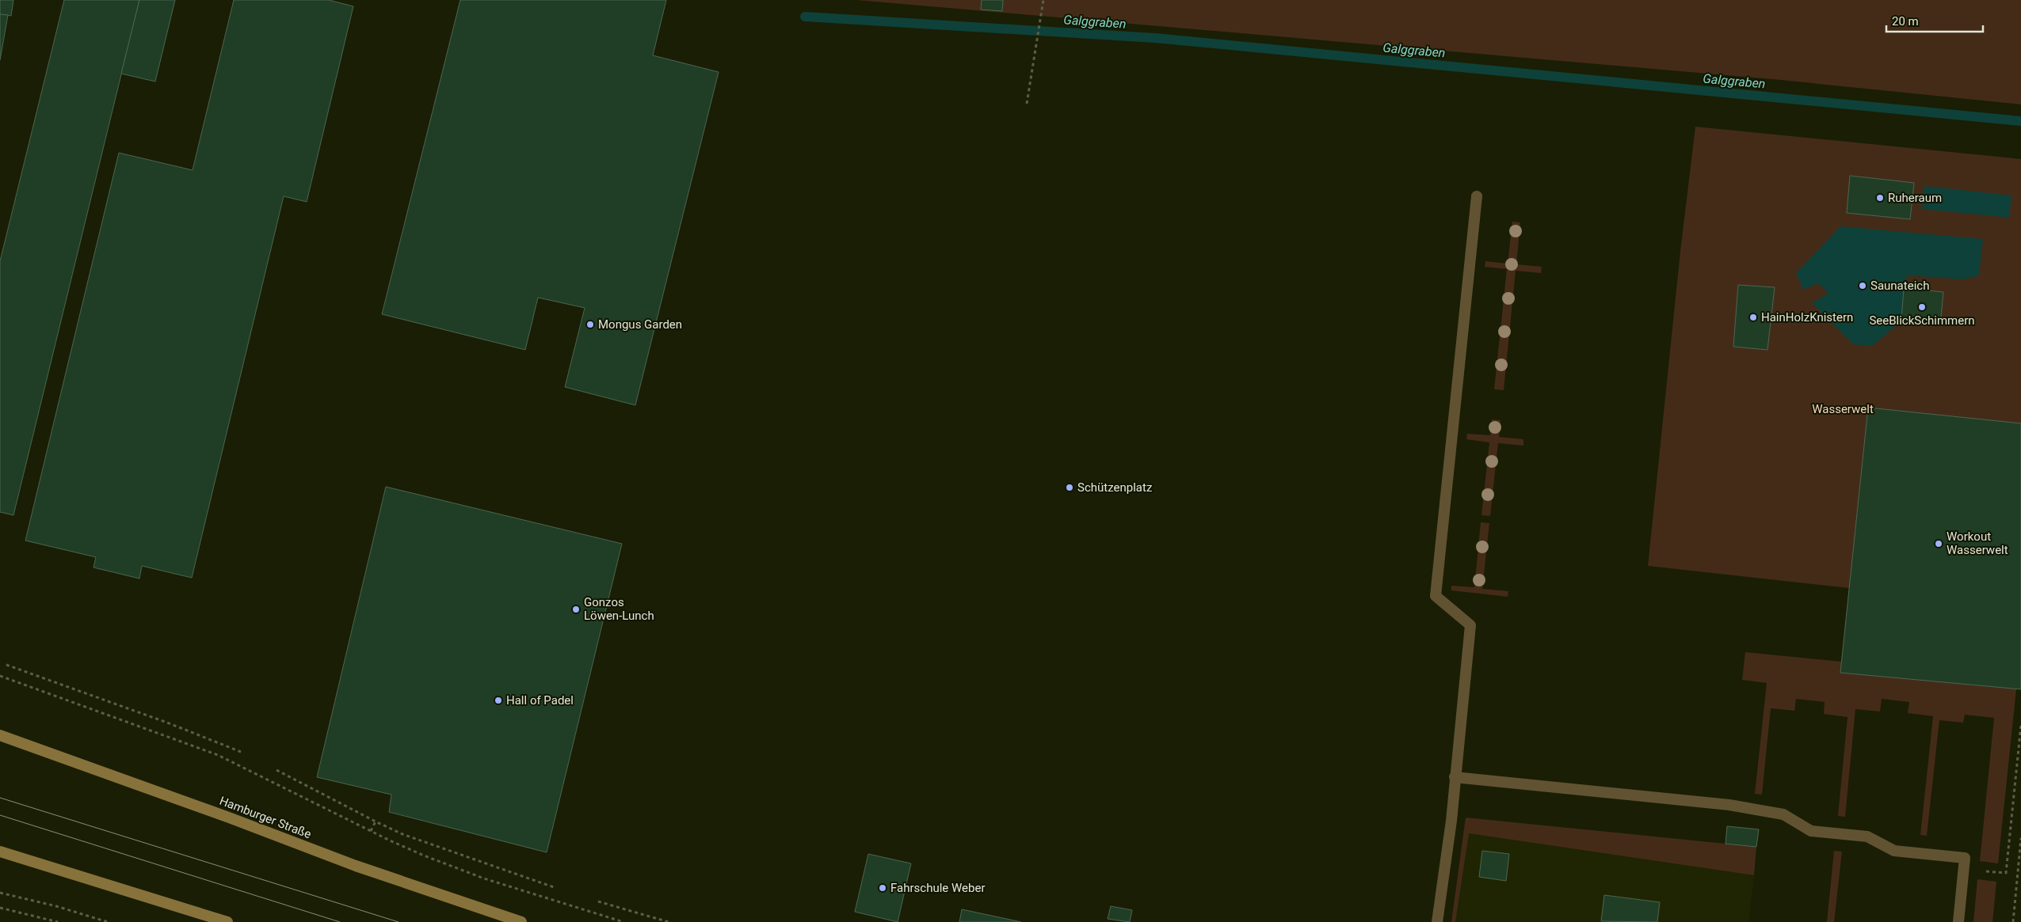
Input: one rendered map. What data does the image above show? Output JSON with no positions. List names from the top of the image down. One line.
{"streets":{"main road":["Hamburger Straße"]},"water":["Galggraben"],"parks":["Wasserwelt"],"places":["Ruheraum","Saunateich","SeeBlickSchimmern","HainHolzKnistern","Mongus Garden","Schützenplatz","Workout Wasserwelt","Gonzos Löwen-Lunch","Hall of Padel","Fahrschule Weber"],"scale_bar":"20 m"}
